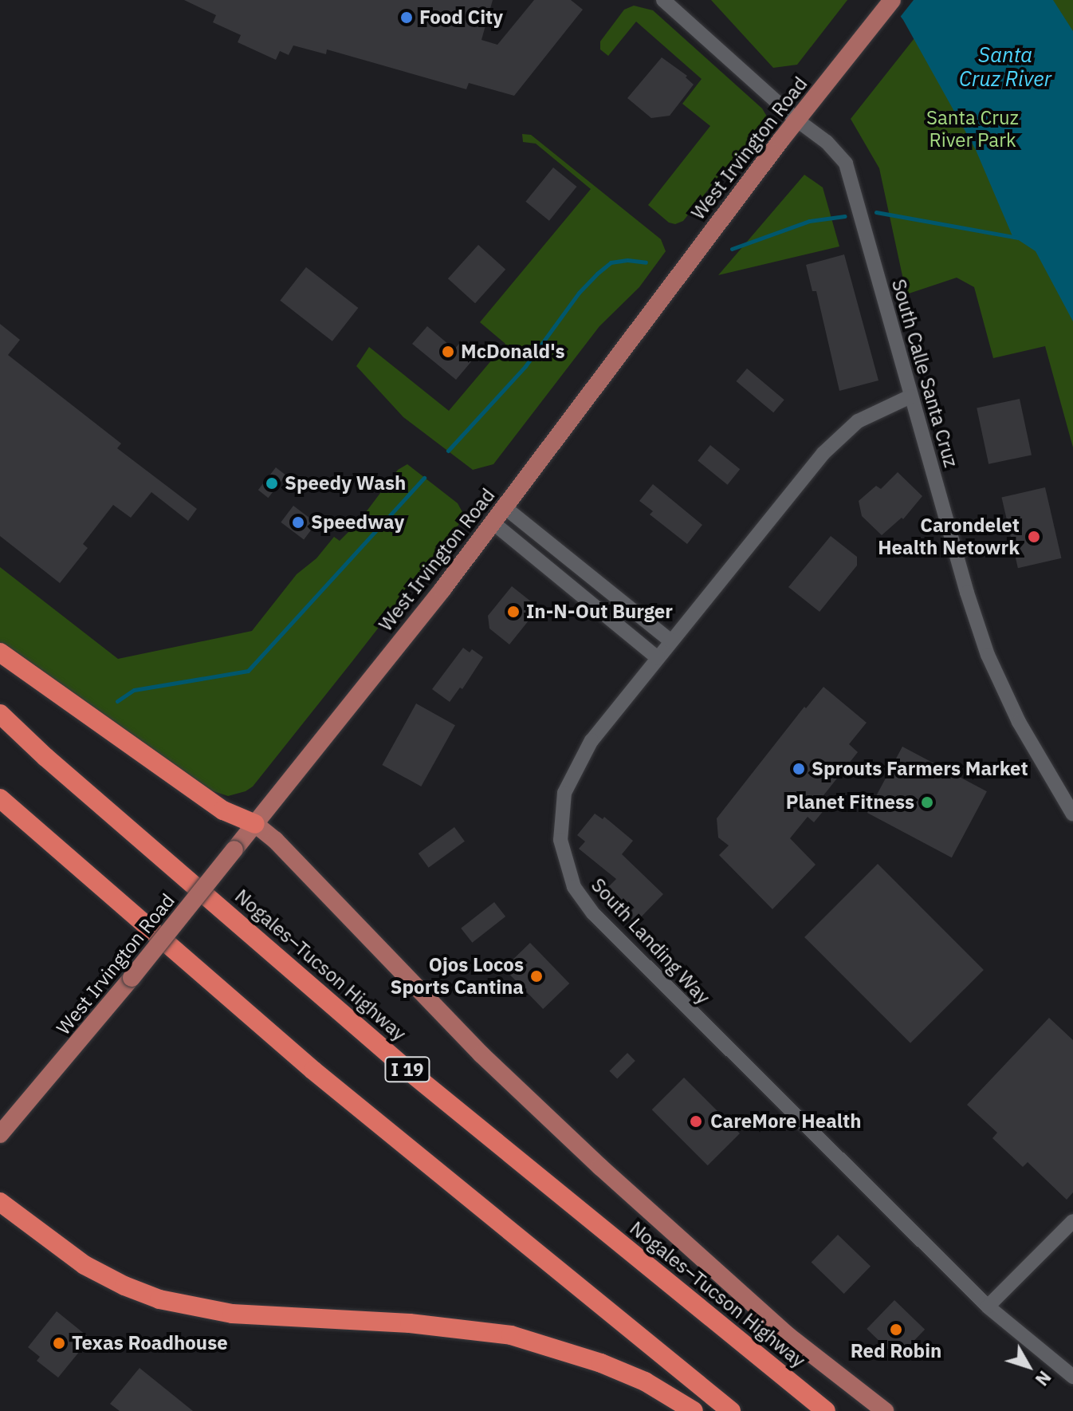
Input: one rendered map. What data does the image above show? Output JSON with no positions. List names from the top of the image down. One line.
{"streets":{"highway":["Nogales–Tucson Highway","I 19"],"main road":["West Irvington Road"],"street":["South Calle Santa Cruz","South Landing Way"]},"crossings":[["West Irvington Road","South Calle Santa Cruz"],["South Calle Santa Cruz","South Landing Way"]],"water":["Santa Cruz River"],"parks":["Santa Cruz River Park"],"places":["Food City","McDonald's","Speedy Wash","Speedway","Carondelet Health Netowrk","In-N-Out Burger","Sprouts Farmers Market","Planet Fitness","Ojos Locos Sports Cantina","CareMore Health","Red Robin","Texas Roadhouse"],"north":"bottom right"}
